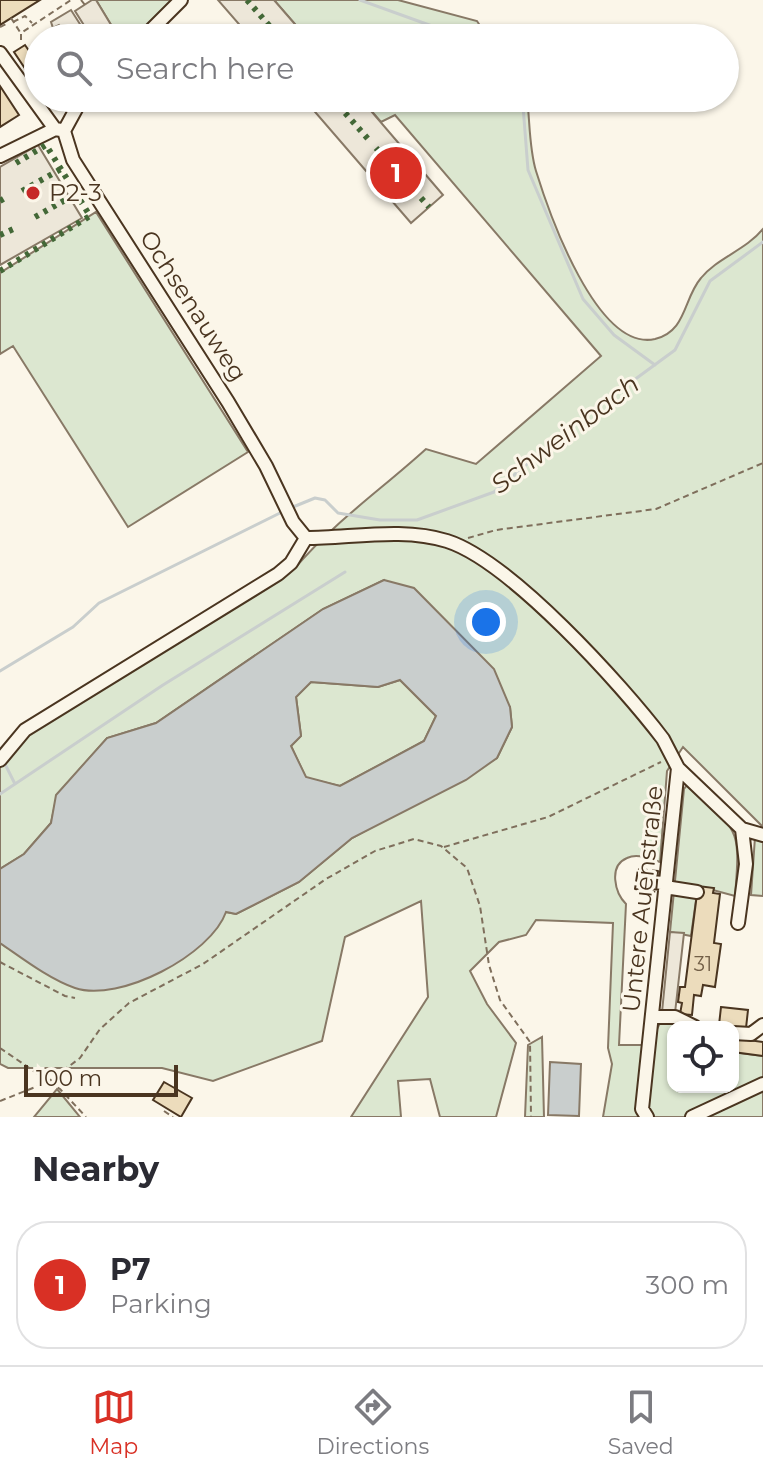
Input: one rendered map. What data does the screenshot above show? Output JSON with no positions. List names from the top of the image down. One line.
{"streets":{"street":["Ochsenauweg","Untere Auenstraße"]},"crossings":[["Ochsenauweg","Untere Auenstraße"]],"water":["Schweinbach"],"places":["P2-3"],"house_numbers":["31"],"scale_bar":"100 m","page":{"search":"Search here","pins":"1","scale":"100 m","heading":"Nearby","list":[{"mark":"1","name":"P7","note":"Parking","value":"300 m"}],"nav":["Map","Directions","Saved"]}}
